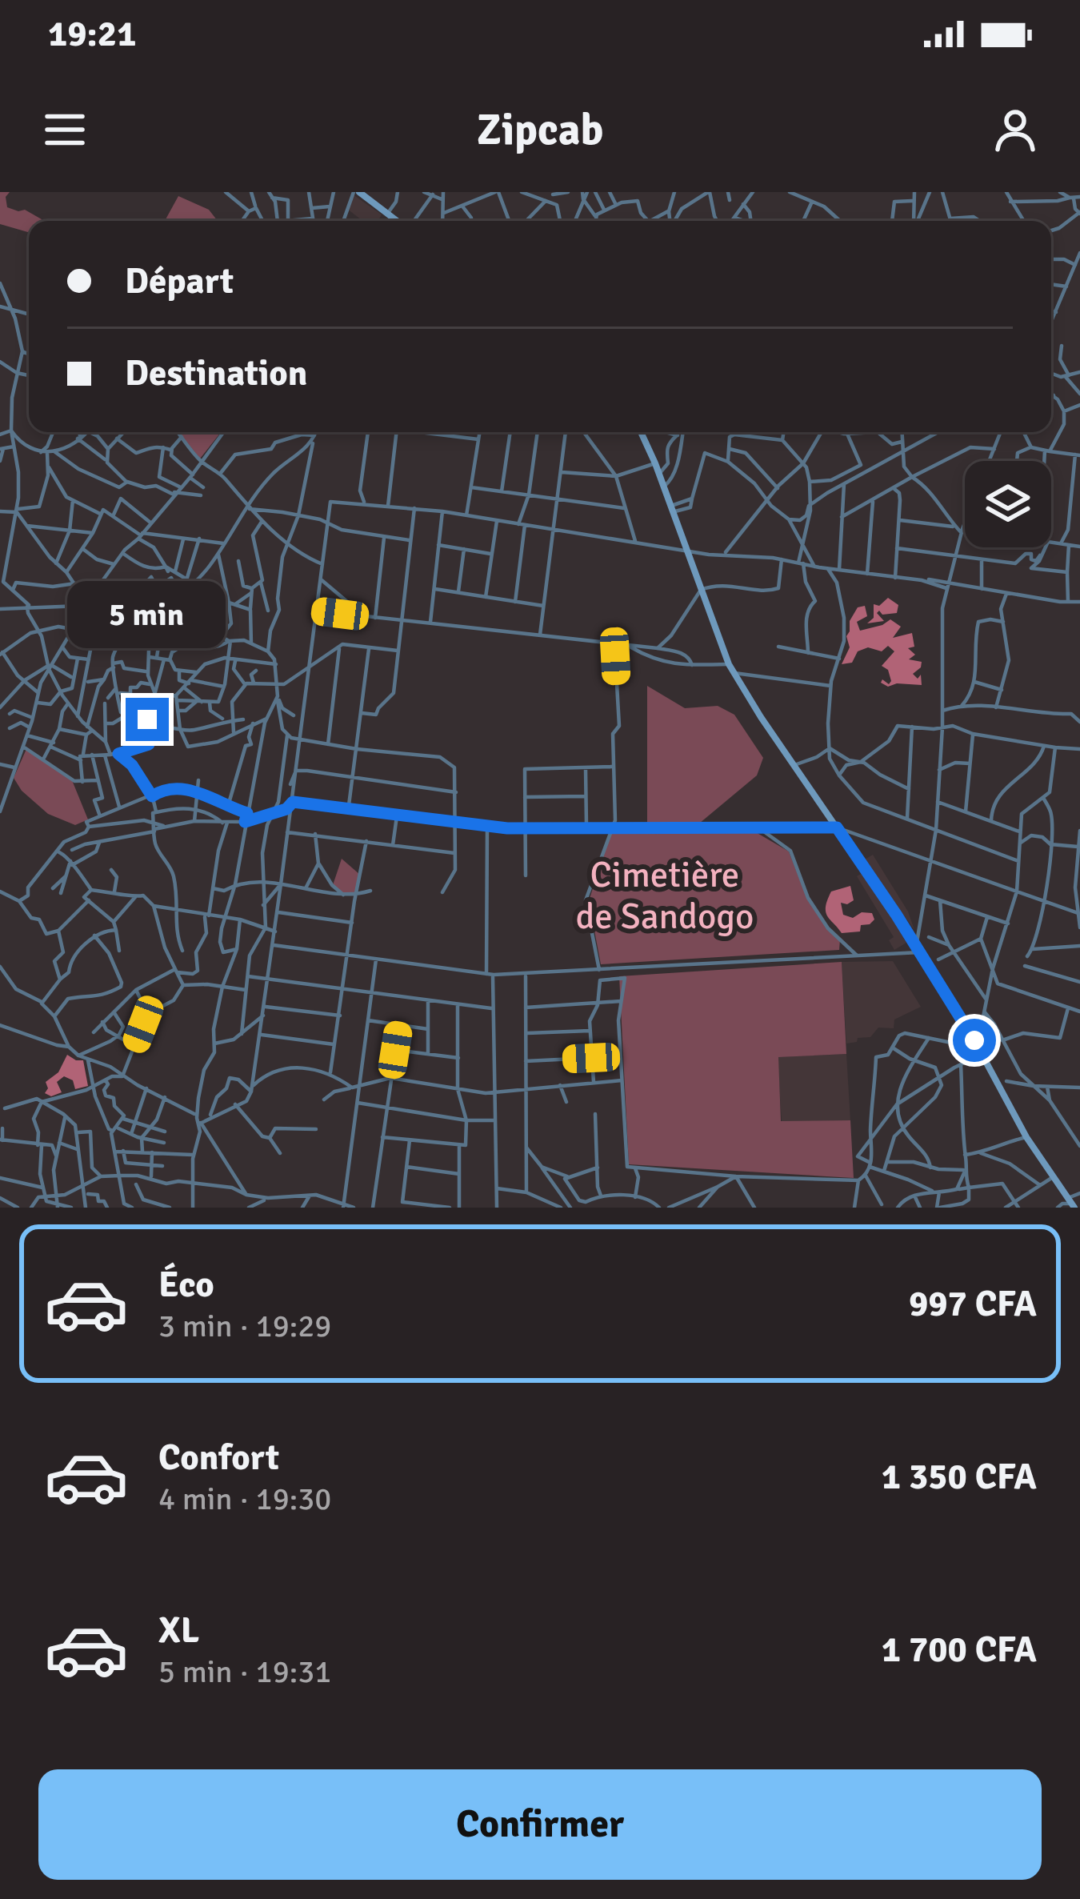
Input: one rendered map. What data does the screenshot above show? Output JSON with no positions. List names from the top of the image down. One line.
{"parks":["Cimetière de Sandogo"],"page":{"status":"19:21","header":"Zipcab","banner":["Départ","Destination"],"bubble":"5 min","list":[{"name":"Éco","note":"3 min · 19:29","value":"997 CFA"},{"name":"Confort","note":"4 min · 19:30","value":"1 350 CFA"},{"name":"XL","note":"5 min · 19:31","value":"1 700 CFA"}],"buttons":"Confirmer"}}
